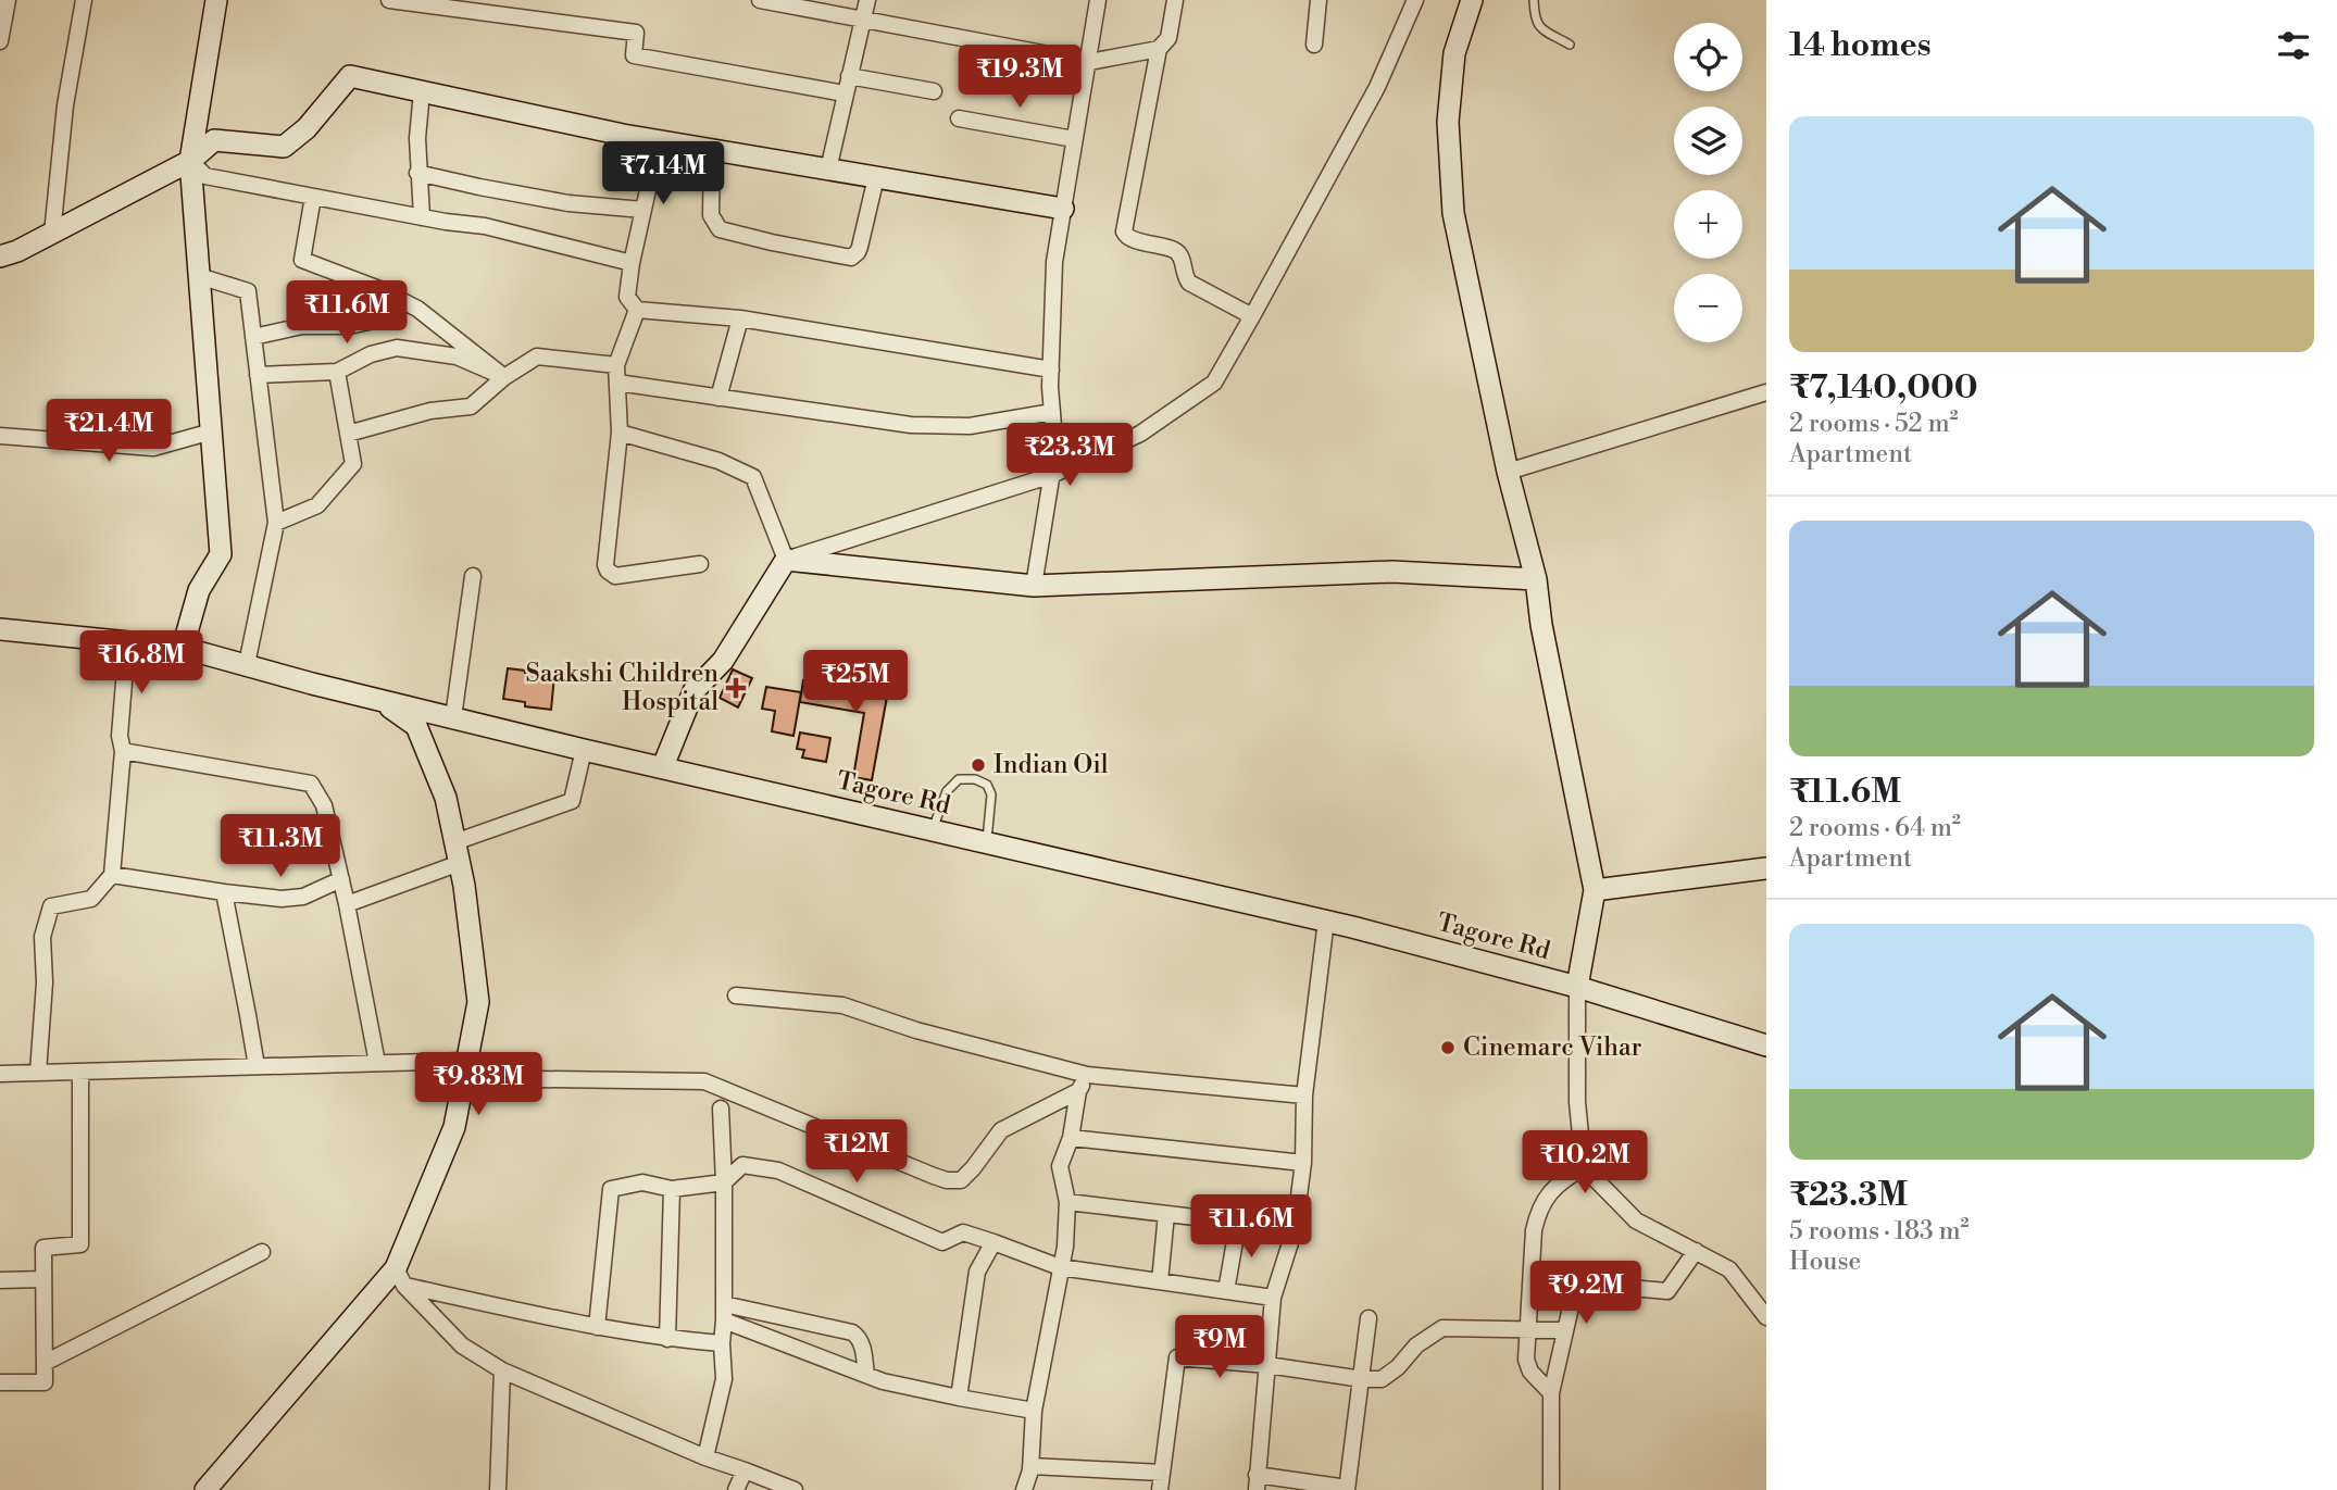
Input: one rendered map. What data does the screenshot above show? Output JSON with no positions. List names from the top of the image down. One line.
{"streets":{"street":["Tagore Rd"]},"places":{"health":["Saakshi Children Hospital"],"other":["Indian Oil","Cinemarc Vihar"]},"page":{"heading":"14 homes","map_buttons":["+","−"],"price":["₹19.3M","₹7.14M","₹11.6M","₹21.4M","₹23.3M","₹16.8M","₹25M","₹11.3M","₹9.83M","₹12M","₹10.2M","₹11.6M","₹9.2M","₹9M"],"list":[{"name":"₹7,140,000","note":"2 rooms · 52 m² · Apartment"},{"name":"₹11.6M","note":"2 rooms · 64 m² · Apartment"},{"name":"₹23.3M","note":"5 rooms · 183 m² · House"}]}}
